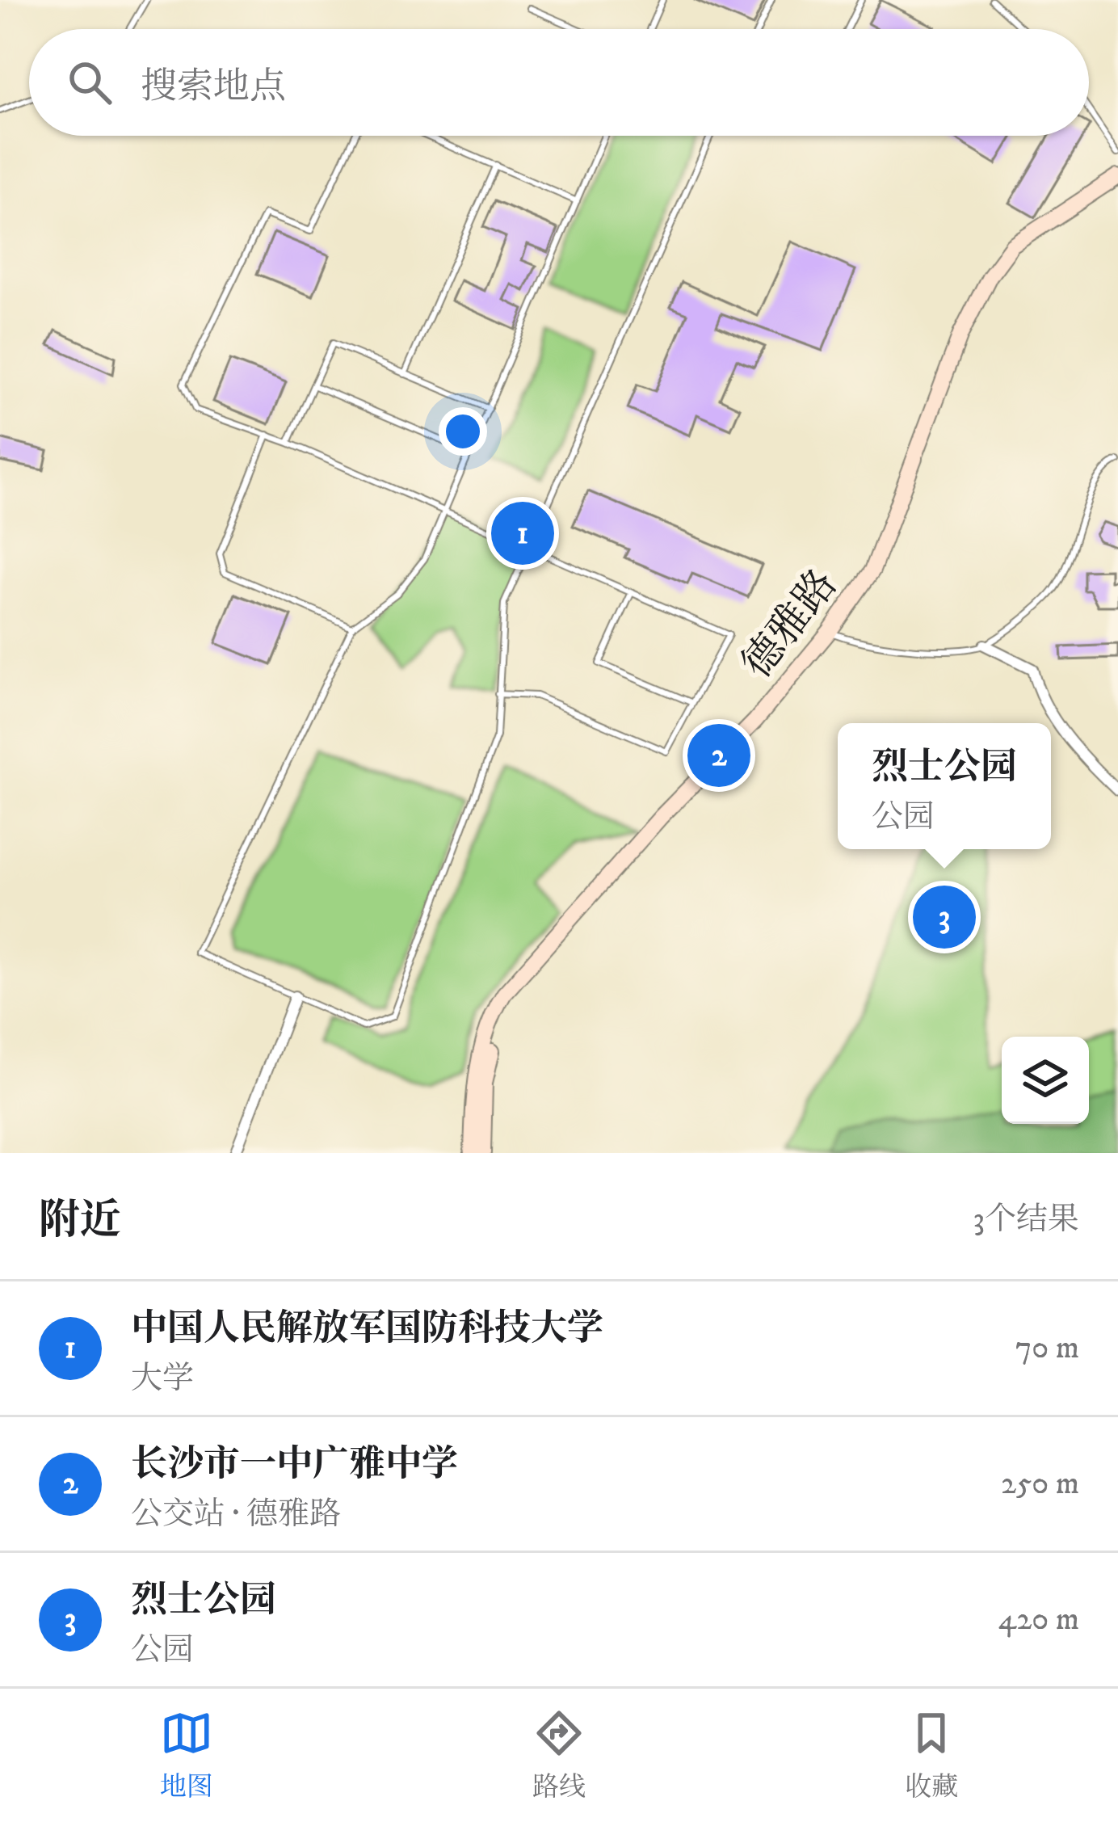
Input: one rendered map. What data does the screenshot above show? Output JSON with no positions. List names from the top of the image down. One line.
{"streets":{"street":["德雅路"]},"page":{"search":"搜索地点","pins":["1","2","3"],"popup":["烈士公园","公园"],"heading":["附近","3个结果"],"list":[{"mark":"1","name":"中国人民解放军国防科技大学","note":"大学","value":"70 m"},{"mark":"2","name":"长沙市一中广雅中学","note":"公交站 · 德雅路","value":"250 m"},{"mark":"3","name":"烈士公园","note":"公园","value":"420 m"}],"nav":["地图","路线","收藏"]}}
